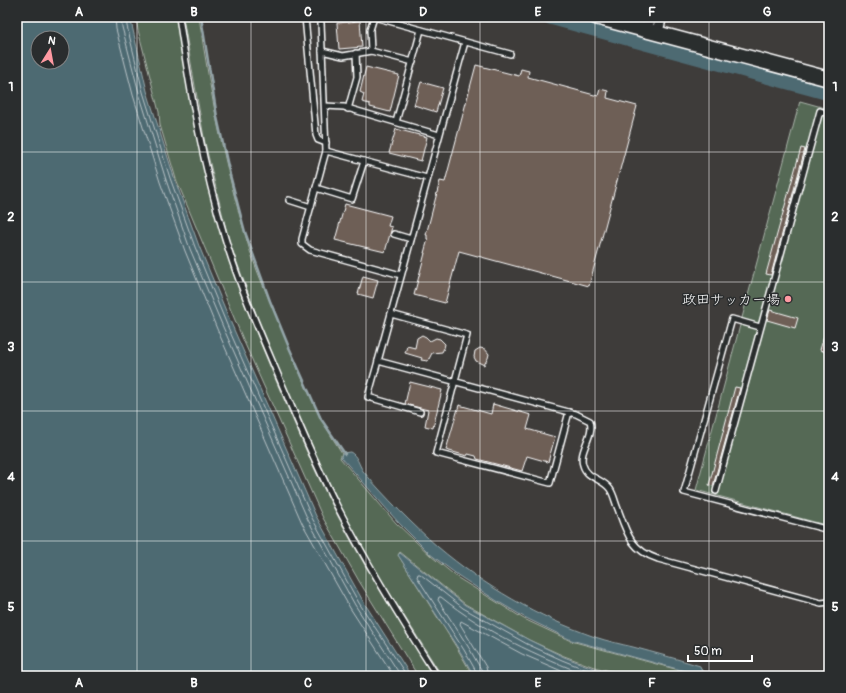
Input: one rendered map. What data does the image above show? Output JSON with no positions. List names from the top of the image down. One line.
{"places":["政田サッカー場"],"scale_bar":"50 m","north":"top","grid":{"columns":["A","B","C","D","E","F","G"],"rows":["1","2","3","4","5"]}}
